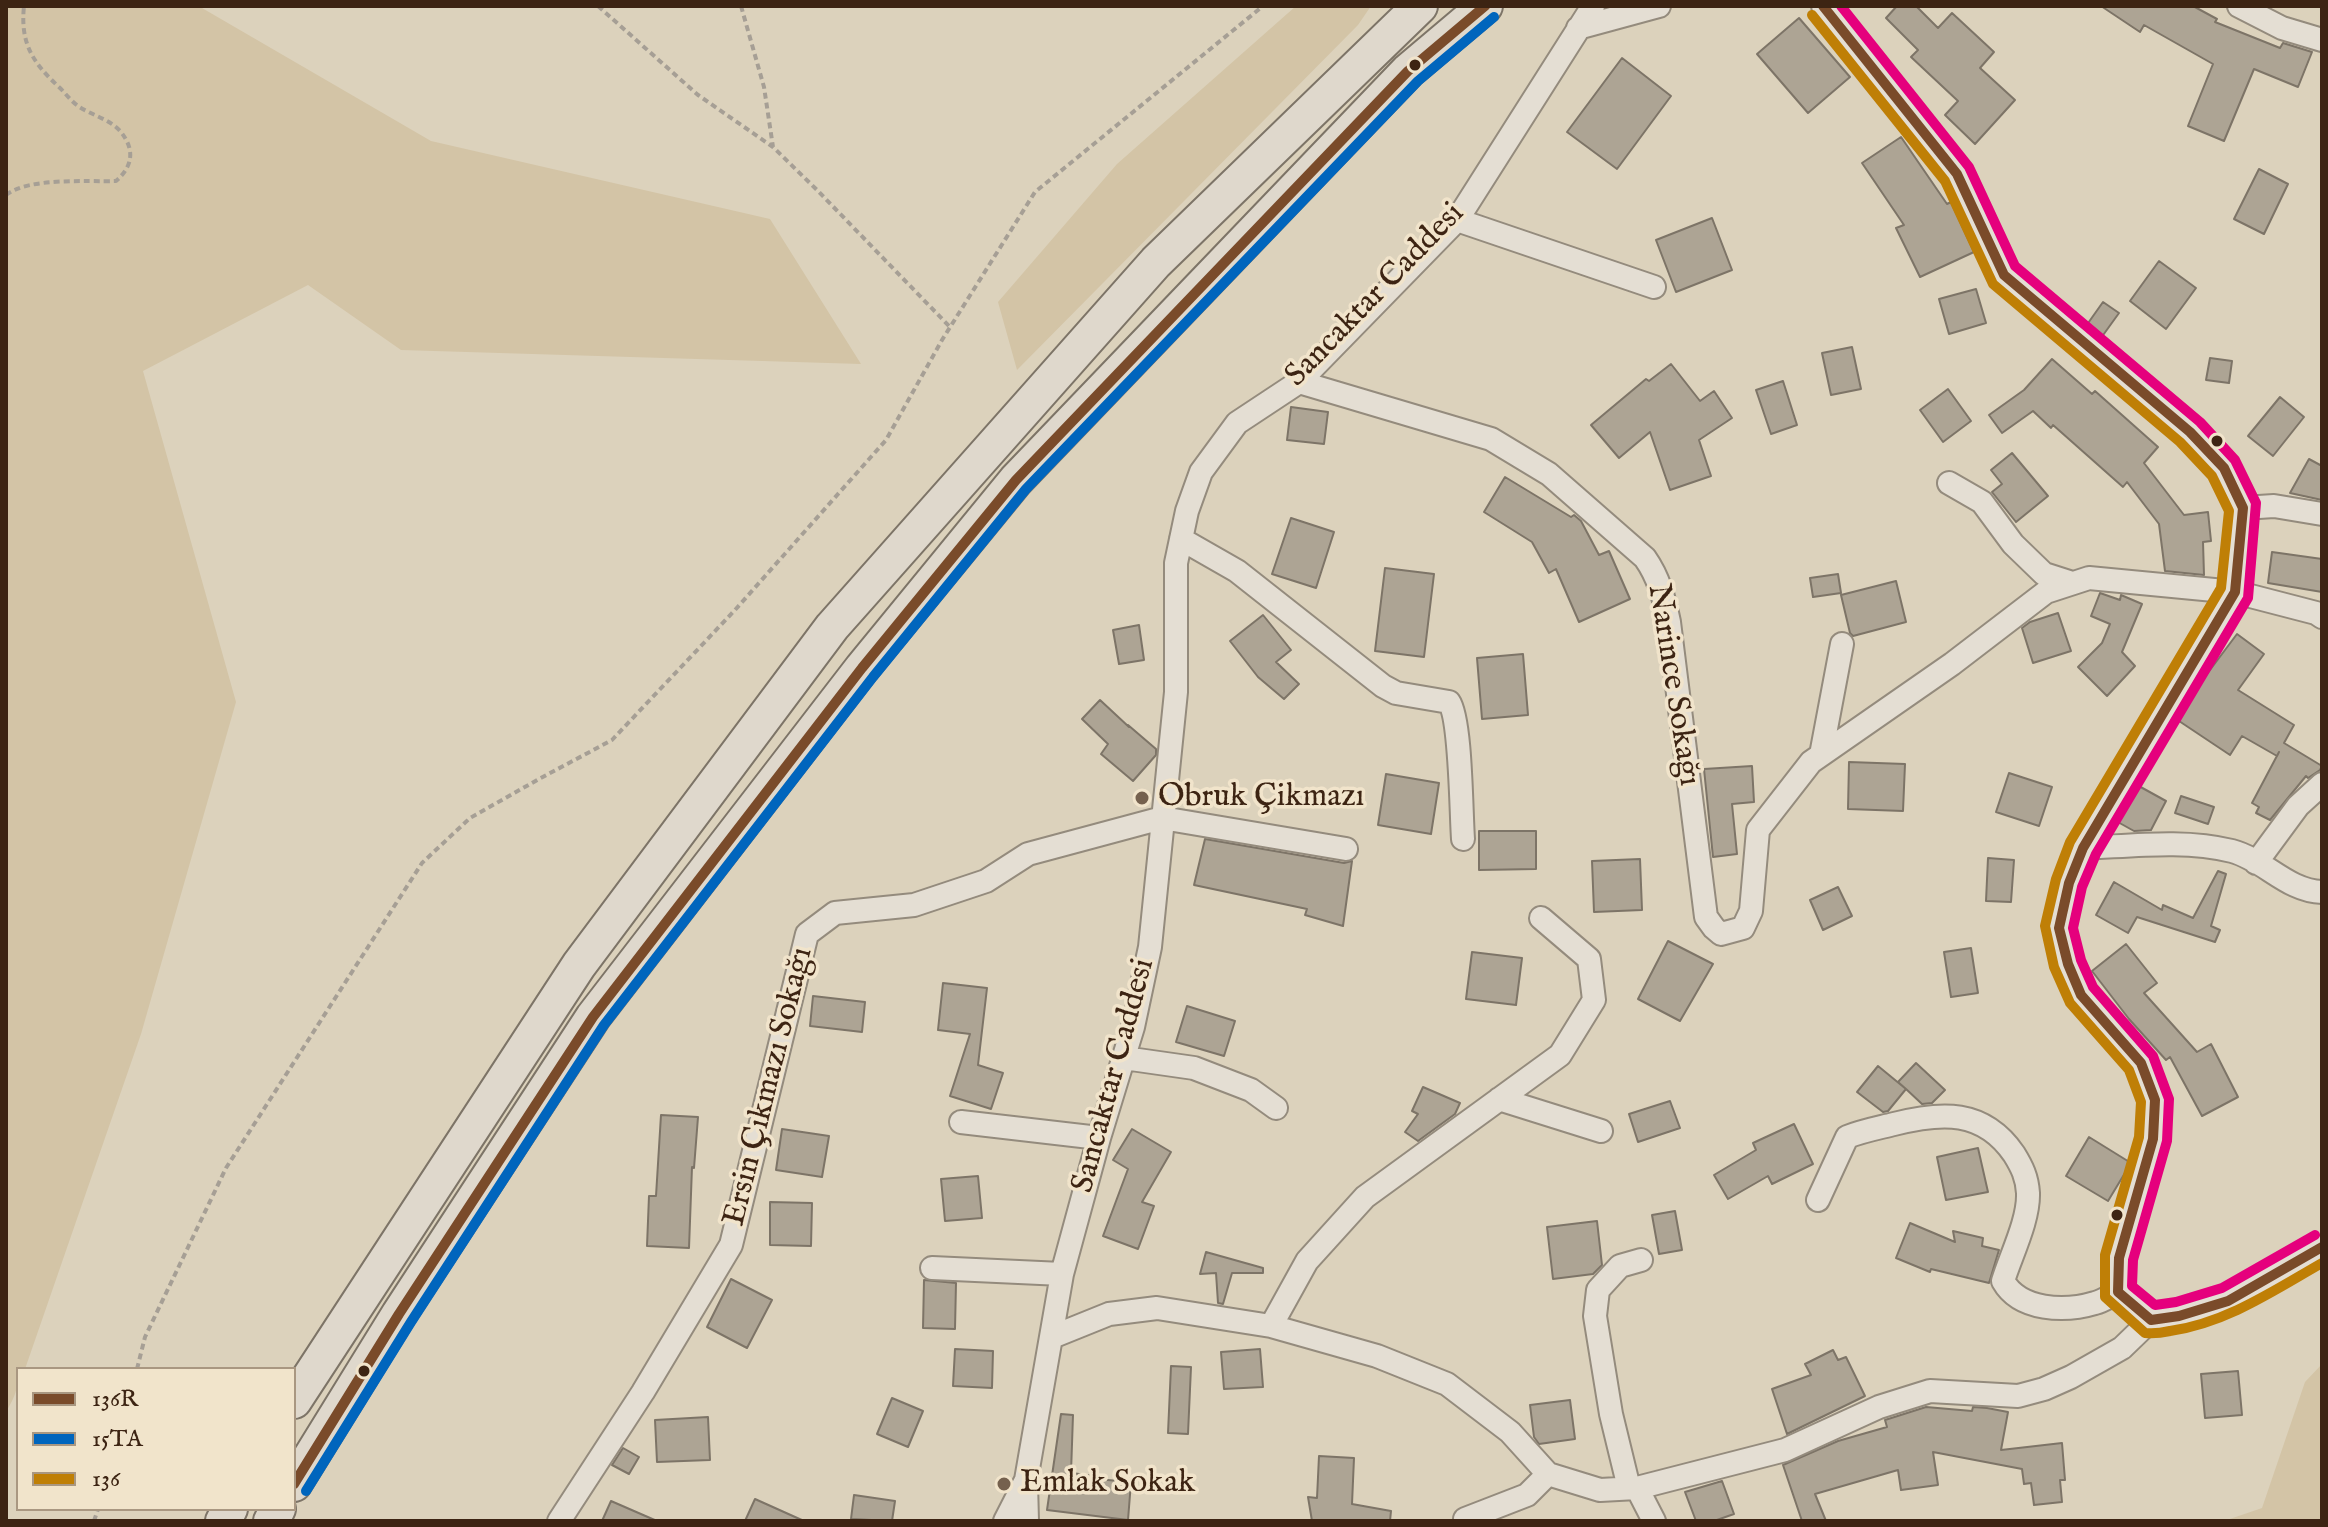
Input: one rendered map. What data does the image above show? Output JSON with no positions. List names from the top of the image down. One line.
{"streets":{"street":["Sancaktar Caddesi","Narince Sokağı","Ersin Çıkmazı Sokağı"]},"crossings":[["Sancaktar Caddesi","Narince Sokağı"],["Sancaktar Caddesi","Ersin Çıkmazı Sokağı"]],"places":["Obruk Çikmazı","Emlak Sokak"],"lines":["transit line 136R","transit line 136","transit line 15TA"],"legend":["136R","15TA","136"]}
